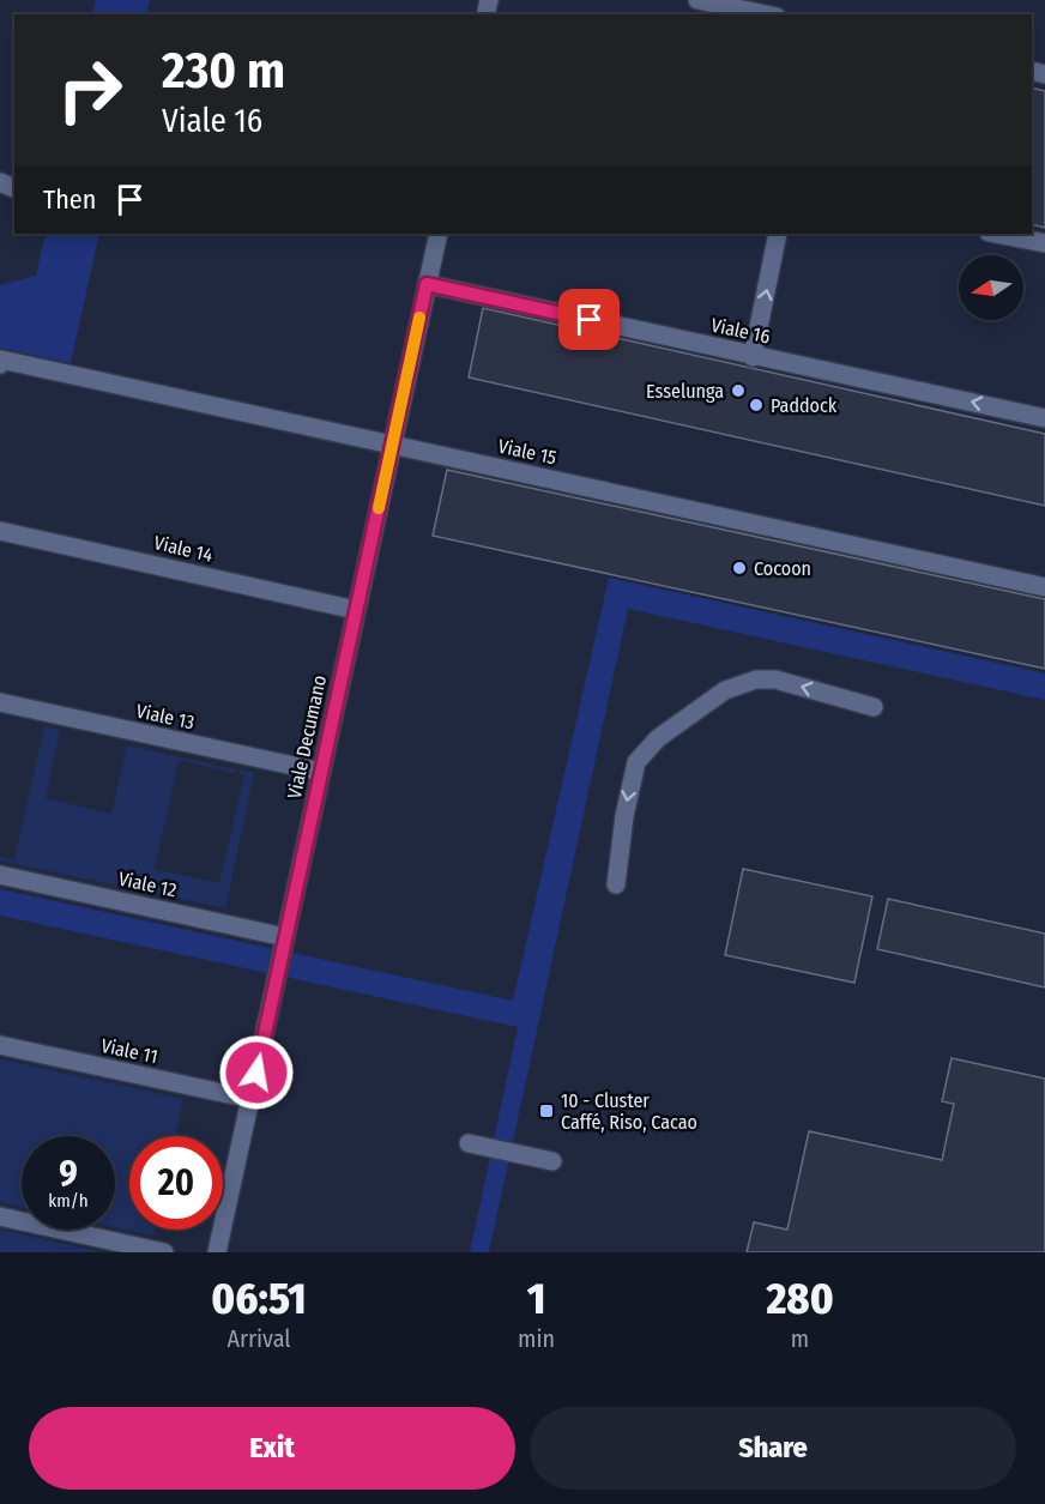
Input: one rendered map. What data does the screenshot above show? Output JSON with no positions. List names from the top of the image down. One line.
{"streets":{"lane":["Viale 16","Viale 15","Viale 14","Viale 13","Viale Decumano","Viale 12","Viale 11"]},"crossings":[["Viale 16","Viale Decumano"],["Viale 15","Viale Decumano"],["Viale 14","Viale Decumano"],["Viale 13","Viale Decumano"],["Viale Decumano","Viale 12"],["Viale Decumano","Viale 11"]],"one_way":["Viale 16"],"places":{"other":["Esselunga","Paddock","Cocoon"],"transit":["10 - Cluster Caffé, Riso, Cacao"]},"north":"left","page":{"turn":["230 m","Viale 16"],"then":"Then","speed":"9 km/h","limit":"20","eta":["06:51","Arrival","1","min","280","m"],"buttons":["Exit","Share"]}}
